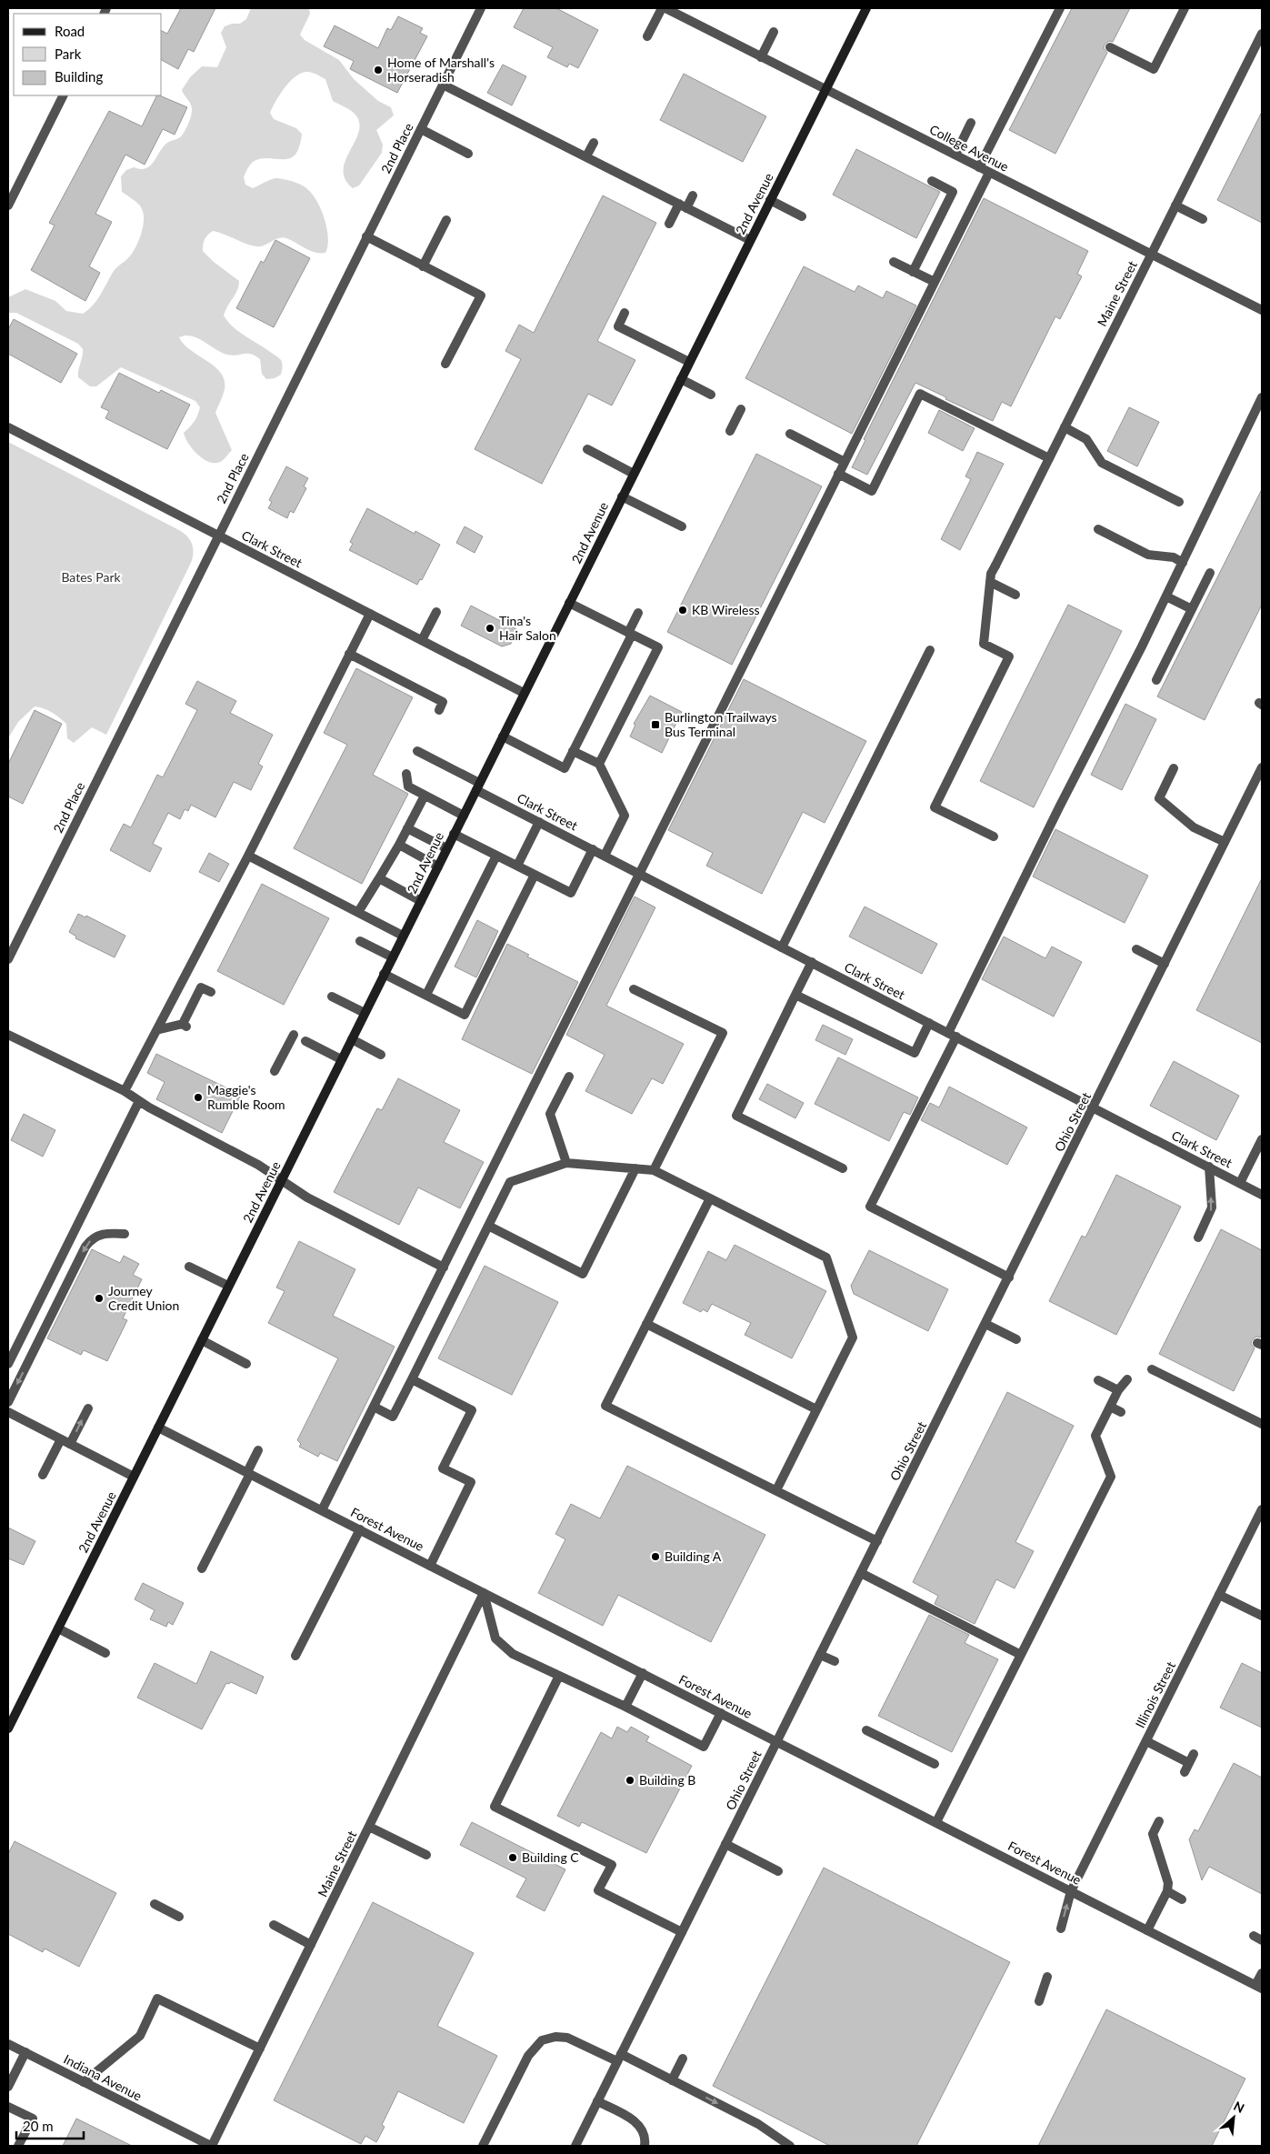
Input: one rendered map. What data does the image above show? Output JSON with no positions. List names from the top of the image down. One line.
{"streets":{"main road":["2nd Avenue"],"street":["2nd Place","College Avenue","Maine Street","Clark Street","Ohio Street","Forest Avenue","Illinois Street","Indiana Avenue"]},"crossings":[["2nd Place","Clark Street"],["College Avenue","2nd Avenue"],["College Avenue","Maine Street"],["2nd Avenue","Clark Street"],["2nd Avenue","Forest Avenue"],["Maine Street","Forest Avenue"],["Maine Street","Indiana Avenue"],["Clark Street","Ohio Street"],["Ohio Street","Forest Avenue"],["Forest Avenue","Illinois Street"]],"parks":["Bates Park"],"places":{"other":["Home of Marshall's Horseradish","KB Wireless","Tina's Hair Salon","Maggie's Rumble Room","Journey Credit Union","Building A","Building B","Building C"],"transit":["Burlington Trailways Bus Terminal"]},"legend":["Road","Park","Building"],"scale_bar":"20 m","north":"top right"}
